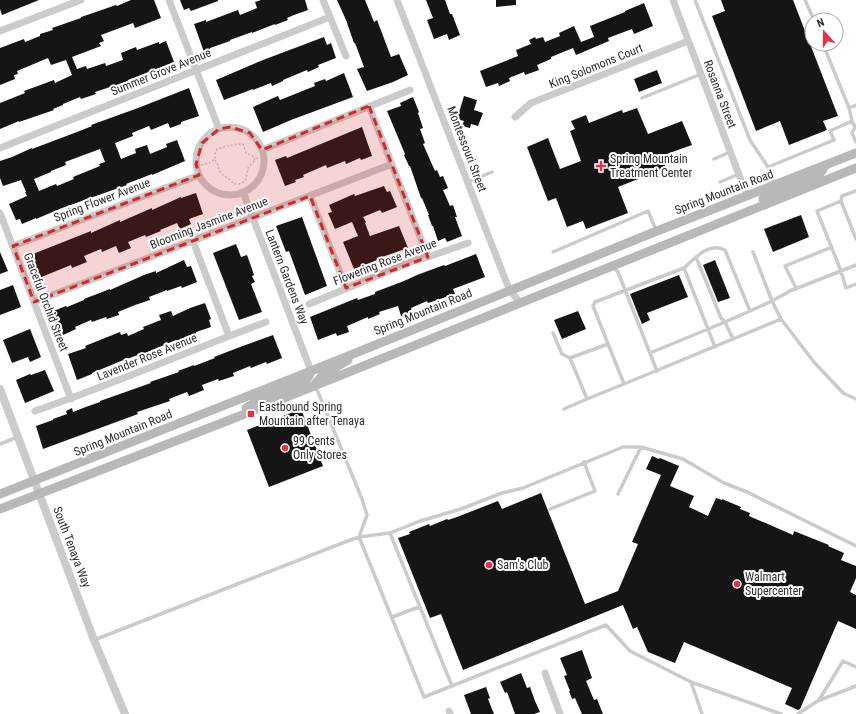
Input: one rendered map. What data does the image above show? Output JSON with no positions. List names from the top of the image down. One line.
{"streets":{"main road":["Spring Mountain Road"],"street":["King Solomons Court","Summer Grove Avenue","Rosanna Street","Montessouri Street","Spring Flower Avenue","Blooming Jasmine Avenue","Flowering Rose Avenue","Lantern Gardens Way","Graceful Orchid Street","Lavender Rose Avenue","South Tenaya Way"]},"crossings":[["King Solomons Court","Rosanna Street"],["Rosanna Street","Spring Mountain Road"],["Montessouri Street","Spring Mountain Road"],["Spring Mountain Road","Lantern Gardens Way"],["Spring Mountain Road","South Tenaya Way"],["Spring Flower Avenue","Graceful Orchid Street"],["Blooming Jasmine Avenue","Lantern Gardens Way"],["Blooming Jasmine Avenue","Graceful Orchid Street"],["Graceful Orchid Street","Lavender Rose Avenue"]],"places":{"health":["Spring Mountain Treatment Center"],"transit":["Eastbound Spring Mountain after Tenaya"],"other":["99 Cents Only Stores","Sam's Club","Walmart Supercenter"]},"north":"top"}
